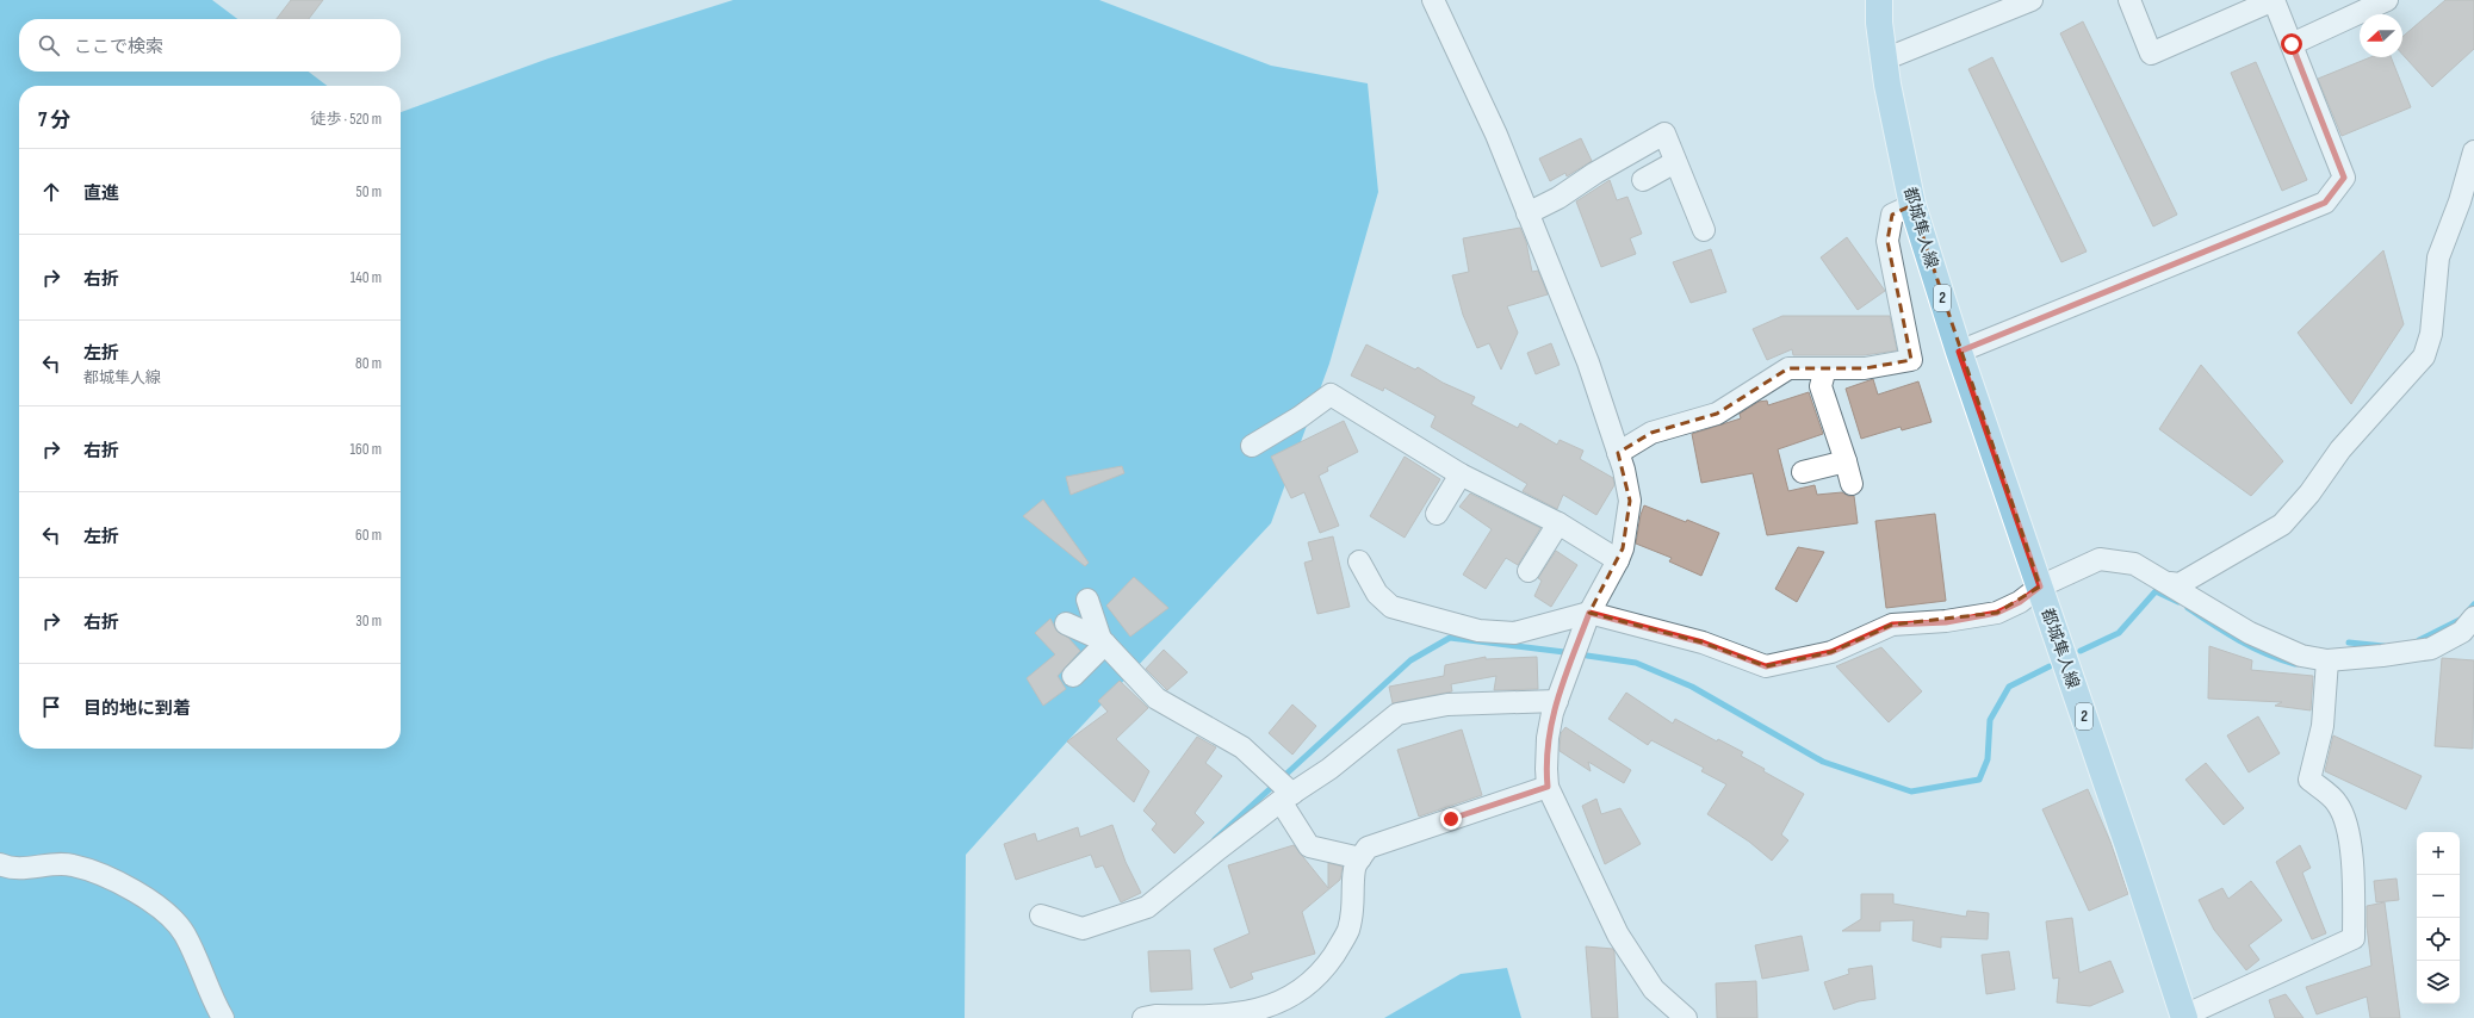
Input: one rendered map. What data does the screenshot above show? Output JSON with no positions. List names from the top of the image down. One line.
{"streets":{"main road":["都城隼人線","2"]},"north":"left","page":{"search":"ここで検索","heading":["7 分","徒歩 · 520 m"],"list":[["直進","50 m"],["右折","140 m"],["左折","都城隼人線","80 m"],["右折","160 m"],["左折","60 m"],["右折","30 m"],"目的地に到着"],"map_buttons":["+","−"]}}
